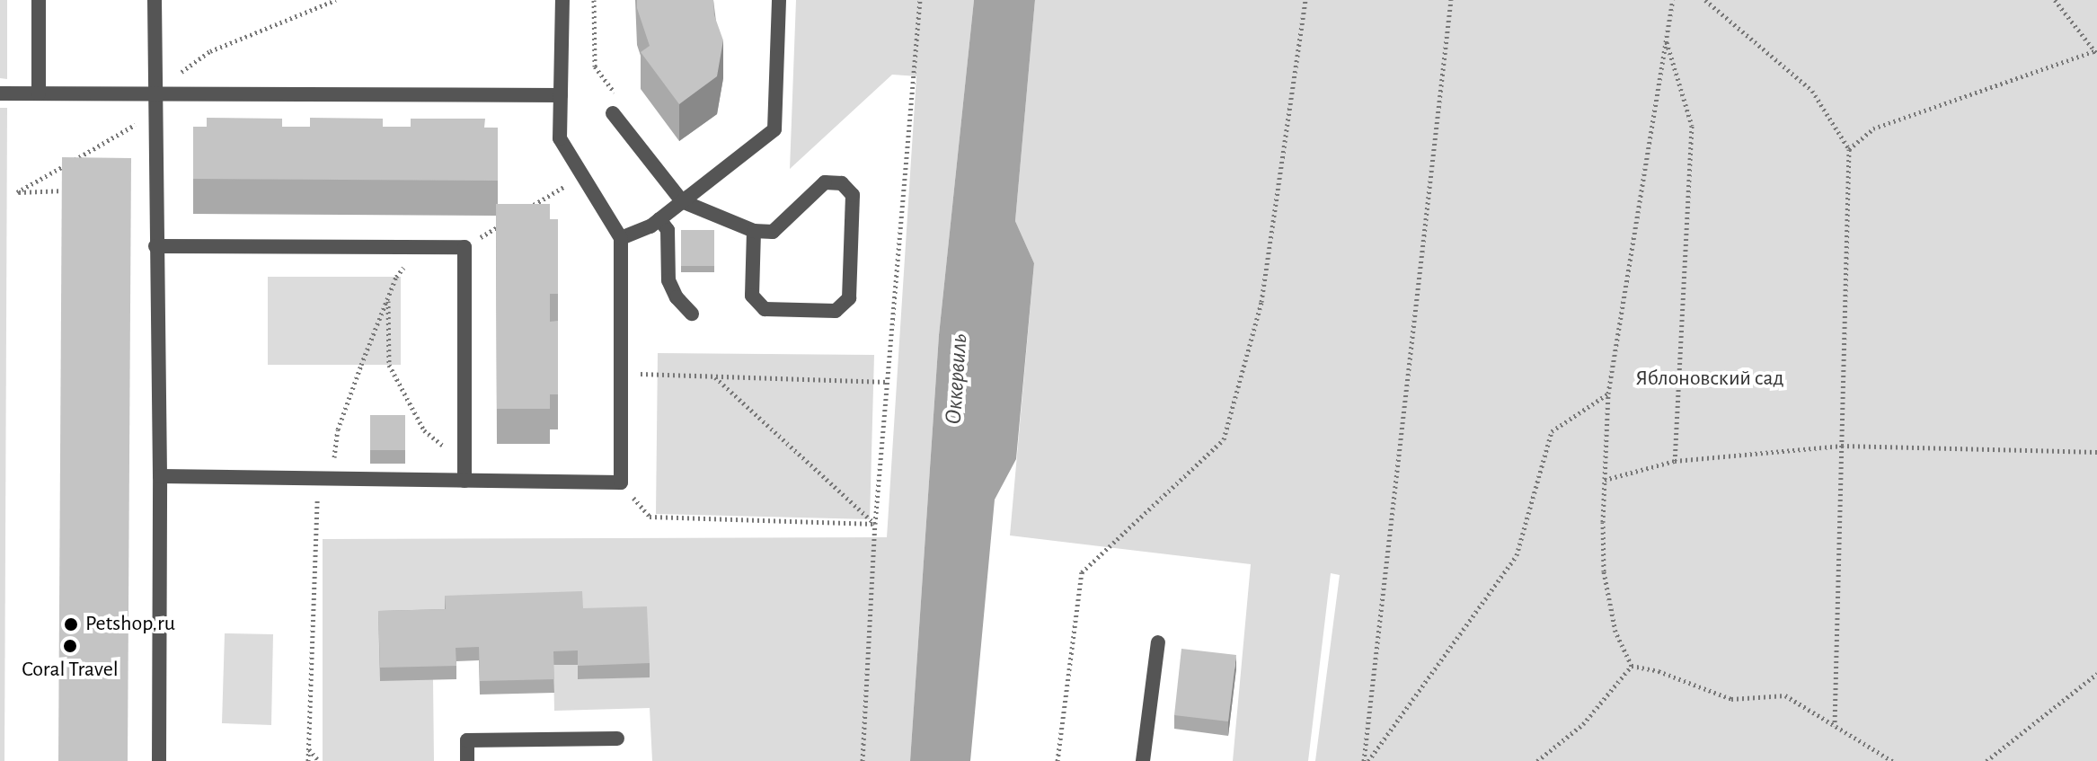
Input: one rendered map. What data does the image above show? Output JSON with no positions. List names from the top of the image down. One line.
{"water":["Оккервиль"],"parks":["Яблоновский сад"],"places":["Petshop.ru","Coral Travel"]}
